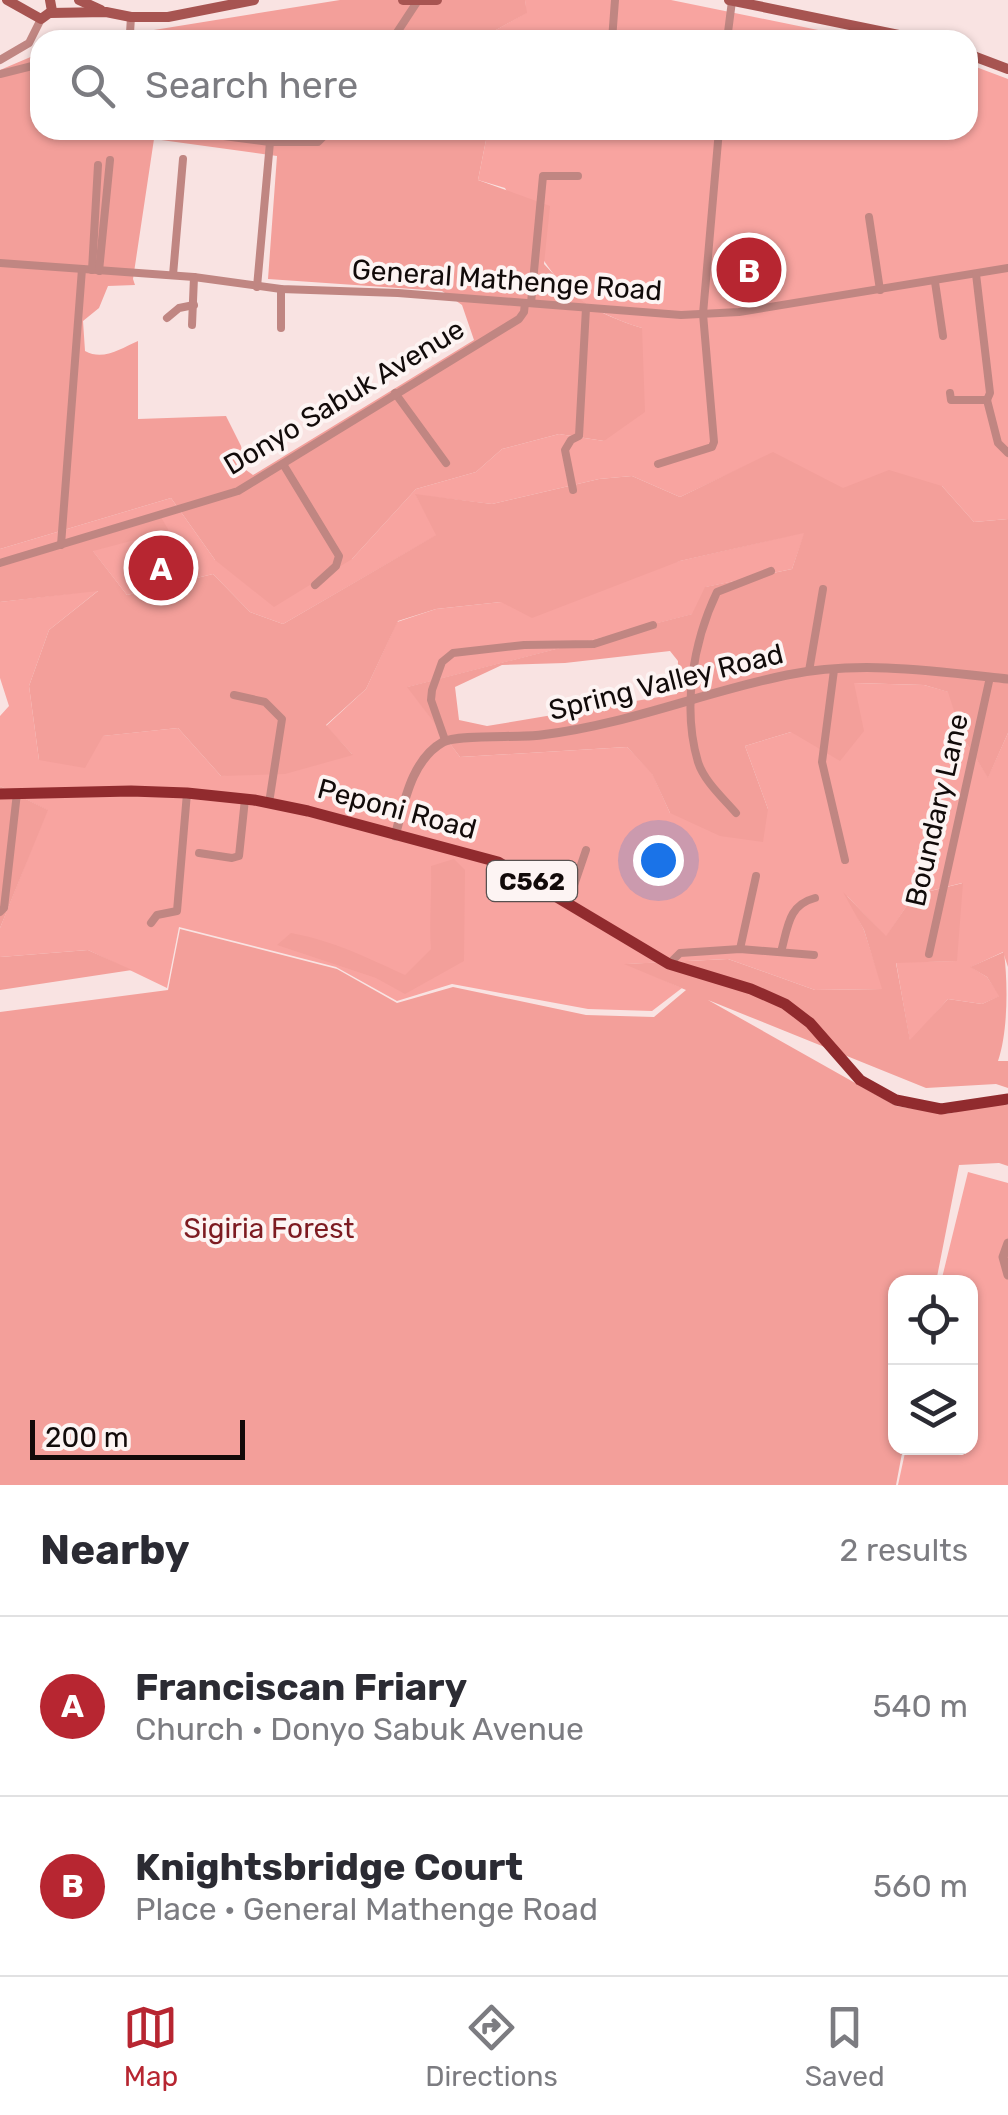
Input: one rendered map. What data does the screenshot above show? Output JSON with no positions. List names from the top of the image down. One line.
{"streets":{"main road":["Peponi Road","C562"],"street":["General Mathenge Road","Donyo Sabuk Avenue","Spring Valley Road","Boundary Lane"]},"crossings":[["General Mathenge Road","Donyo Sabuk Avenue"],["Spring Valley Road","Boundary Lane"]],"parks":["Sigiria Forest"],"scale_bar":"200 m","page":{"search":"Search here","pins":["B","A"],"scale":"200 m","heading":["Nearby","2 results"],"list":[{"mark":"A","name":"Franciscan Friary","note":"Church · Donyo Sabuk Avenue","value":"540 m"},{"mark":"B","name":"Knightsbridge Court","note":"Place · General Mathenge Road","value":"560 m"}],"nav":["Map","Directions","Saved"]}}
